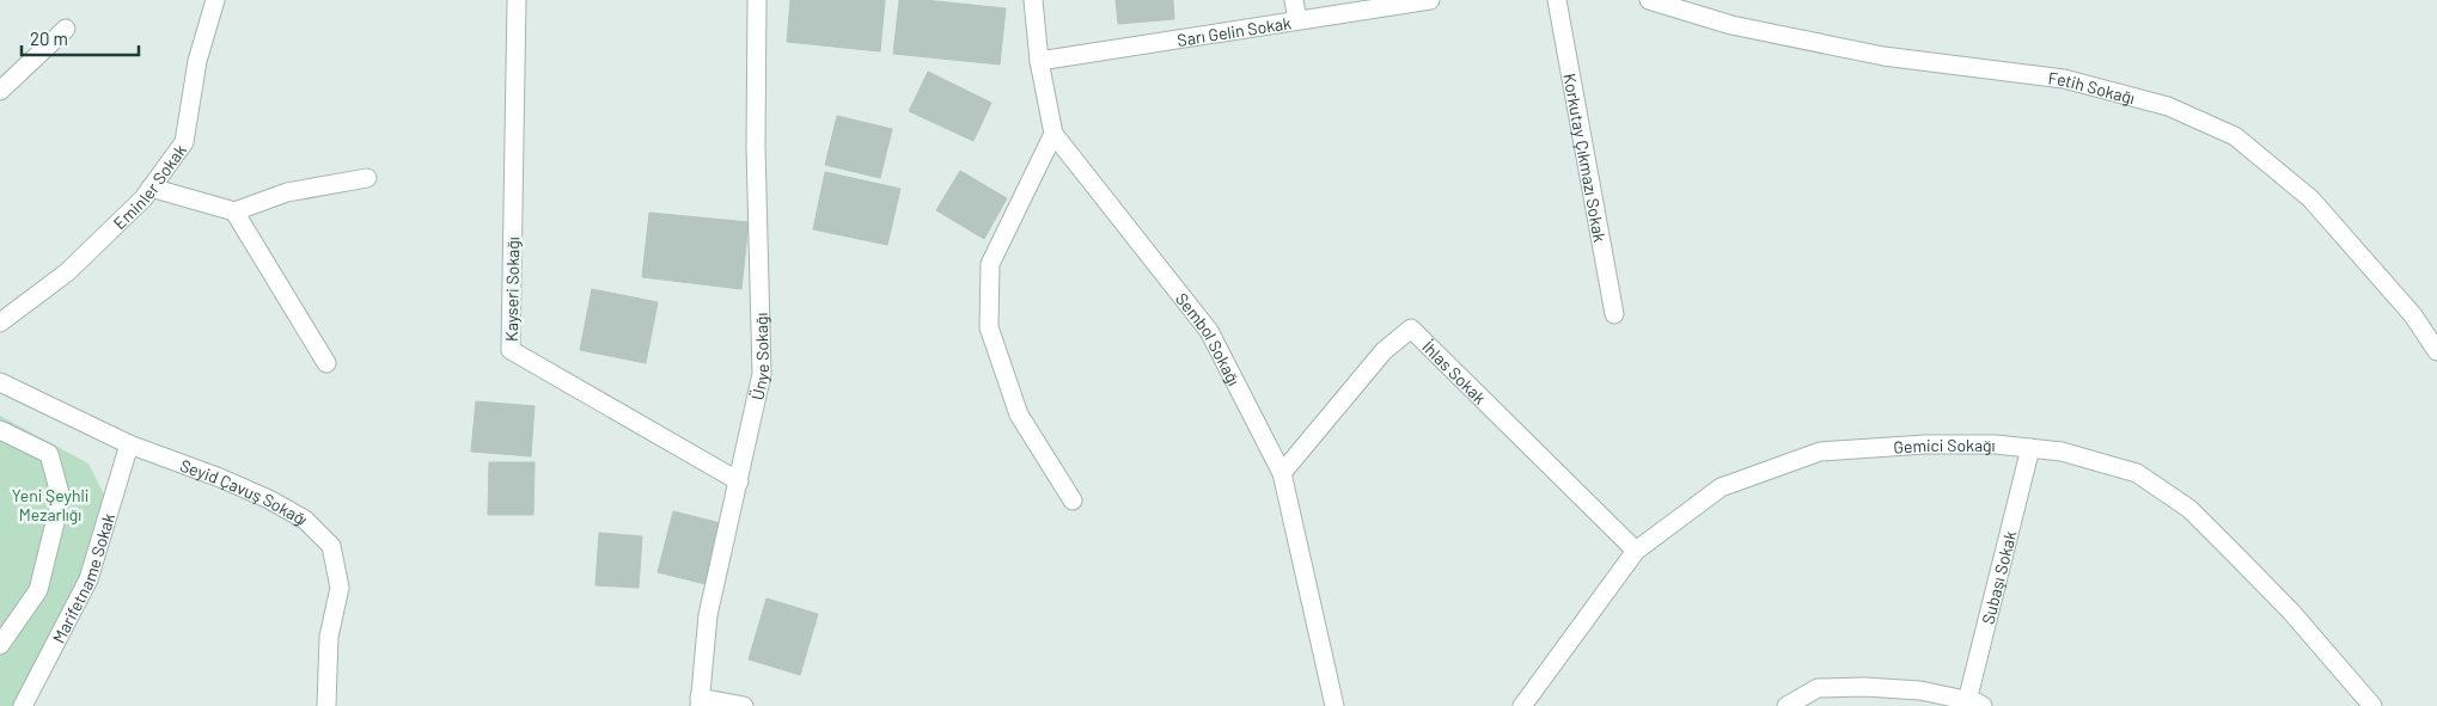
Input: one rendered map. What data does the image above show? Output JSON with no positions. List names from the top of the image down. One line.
{"streets":{"street":["Sarı Gelin Sokak","Fetih Sokağı","Korkutay Çıkmazı Sokak","Eminler Sokak","Kayseri Sokağı","Sembol Sokağı","Ünye Sokağı","İhlas Sokak","Gemici Sokağı","Seyid Çavuş Sokağı","Subaşı Sokak","Marifetname Sokak"]},"crossings":[["Sarı Gelin Sokak","Sembol Sokağı"],["Kayseri Sokağı","Ünye Sokağı"],["Sembol Sokağı","İhlas Sokak"],["İhlas Sokak","Gemici Sokağı"],["Gemici Sokağı","Subaşı Sokak"],["Seyid Çavuş Sokağı","Marifetname Sokak"]],"parks":["Yeni Şeyhli Mezarlığı"],"scale_bar":"20 m"}
